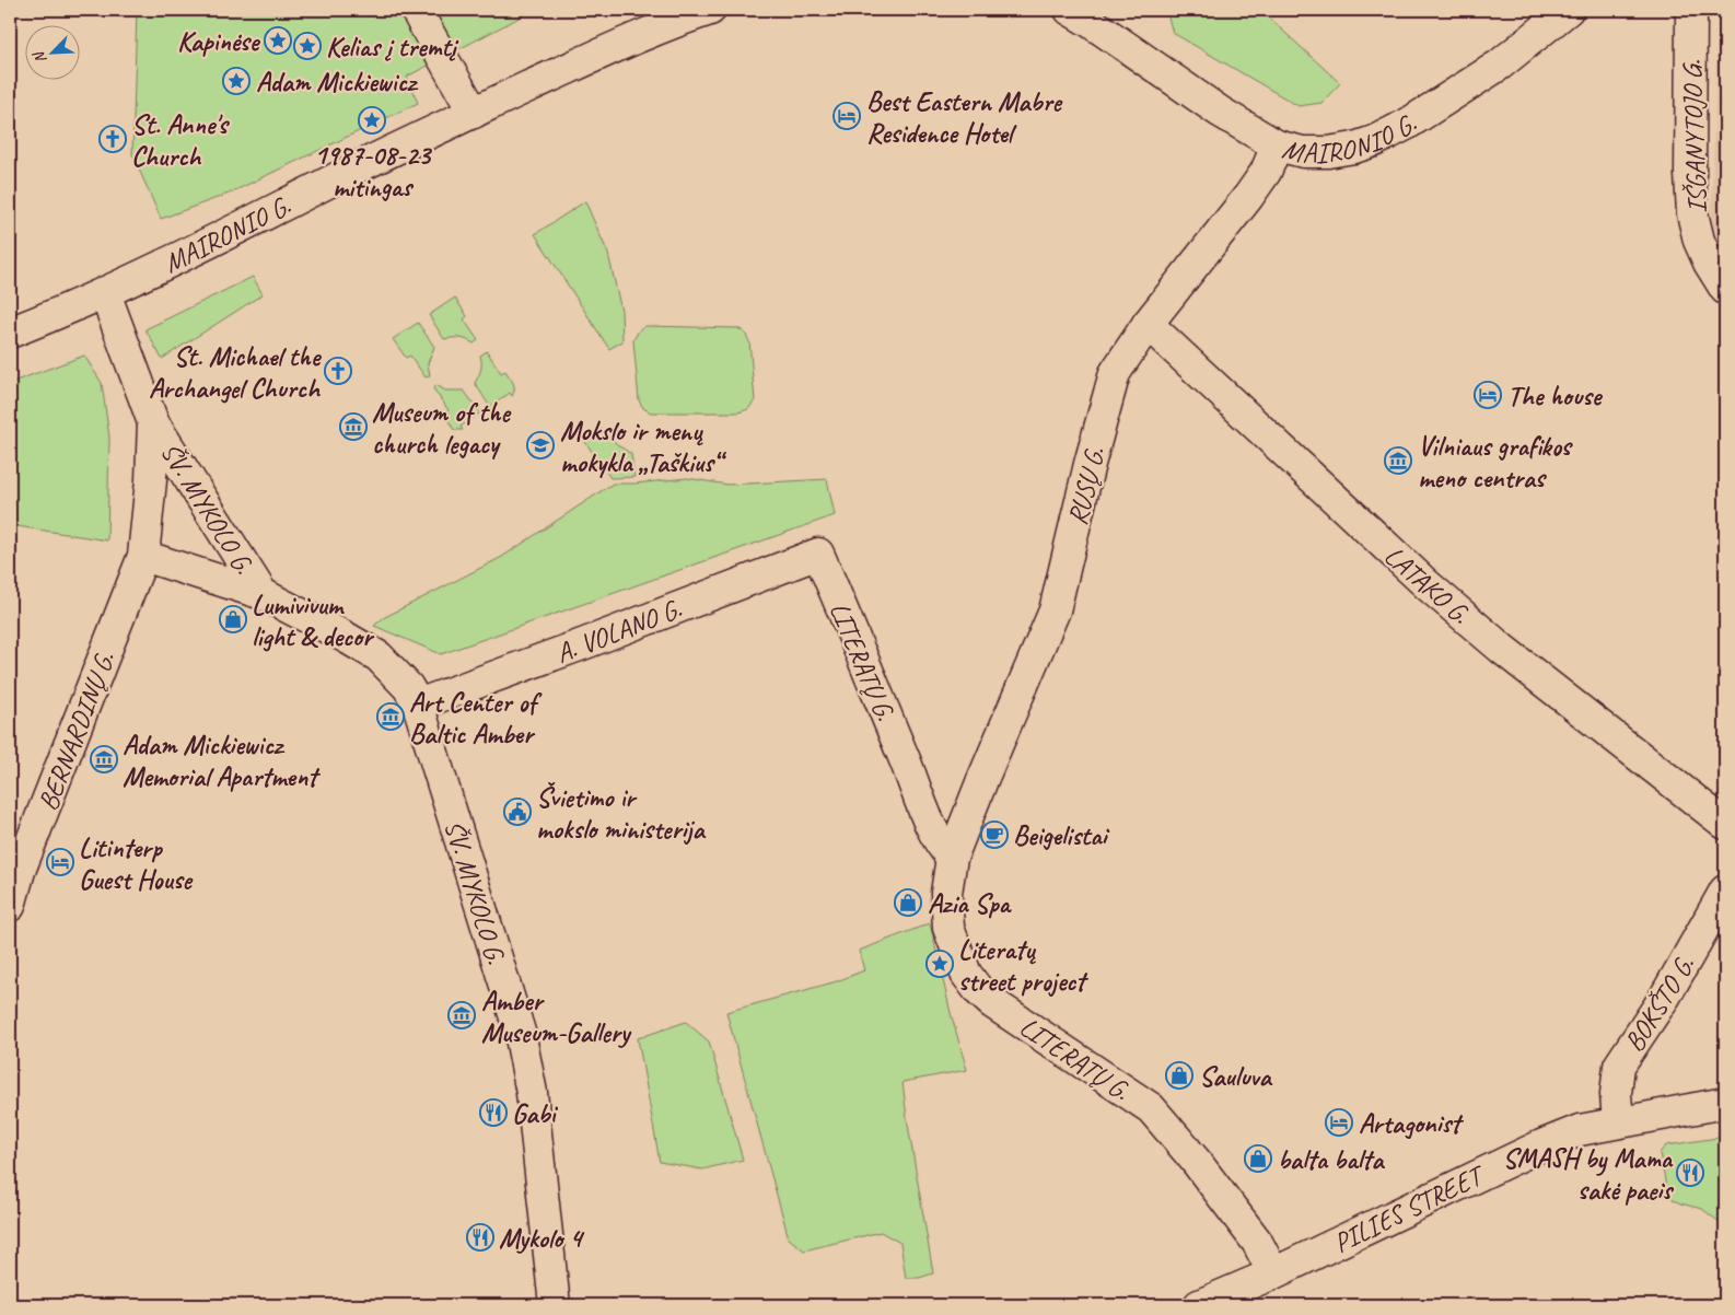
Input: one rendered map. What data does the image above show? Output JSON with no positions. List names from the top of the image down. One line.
{"streets":{"street":["MAIRONIO G.","IŠGANYTOJO G.","RUSŲ G.","ŠV. MYKOLO G.","LATAKO G.","A. VOLANO G.","LITERATŲ G.","BERNARDINŲ G.","BOKŠTO G.","PILIES STREET"]},"crossings":[["MAIRONIO G.","RUSŲ G."],["MAIRONIO G.","ŠV. MYKOLO G."],["RUSŲ G.","LATAKO G."],["RUSŲ G.","LITERATŲ G."],["ŠV. MYKOLO G.","A. VOLANO G."],["ŠV. MYKOLO G.","BERNARDINŲ G."],["A. VOLANO G.","LITERATŲ G."],["LITERATŲ G.","PILIES STREET"],["BOKŠTO G.","PILIES STREET"]],"places":{"place":["Kapinėse","Kelias į tremtį","Adam Mickiewicz","1987-08-23 mitingas","Literatų street project"],"hotel":["Best Eastern Mabre Residence Hotel","The house","Litinterp Guest House","Artagonist"],"church":["St. Anne's Church","St. Michael the Archangel Church"],"museum":["Museum of the church legacy","Vilniaus grafikos meno centras","Art Center of Baltic Amber","Adam Mickiewicz Memorial Apartment","Amber Museum-Gallery"],"school or university":["Mokslo ir menų mokykla „Taškius“"],"shop":["Lumivivum light & decor","Azia Spa","Sauluva","balta balta"],"public building":["Švietimo ir mokslo ministerija"],"cafe":["Beigelistai"],"restaurant":["Gabi","SMASH by Mama sakė paeis","Mykolo 4"]},"north":"bottom left"}
